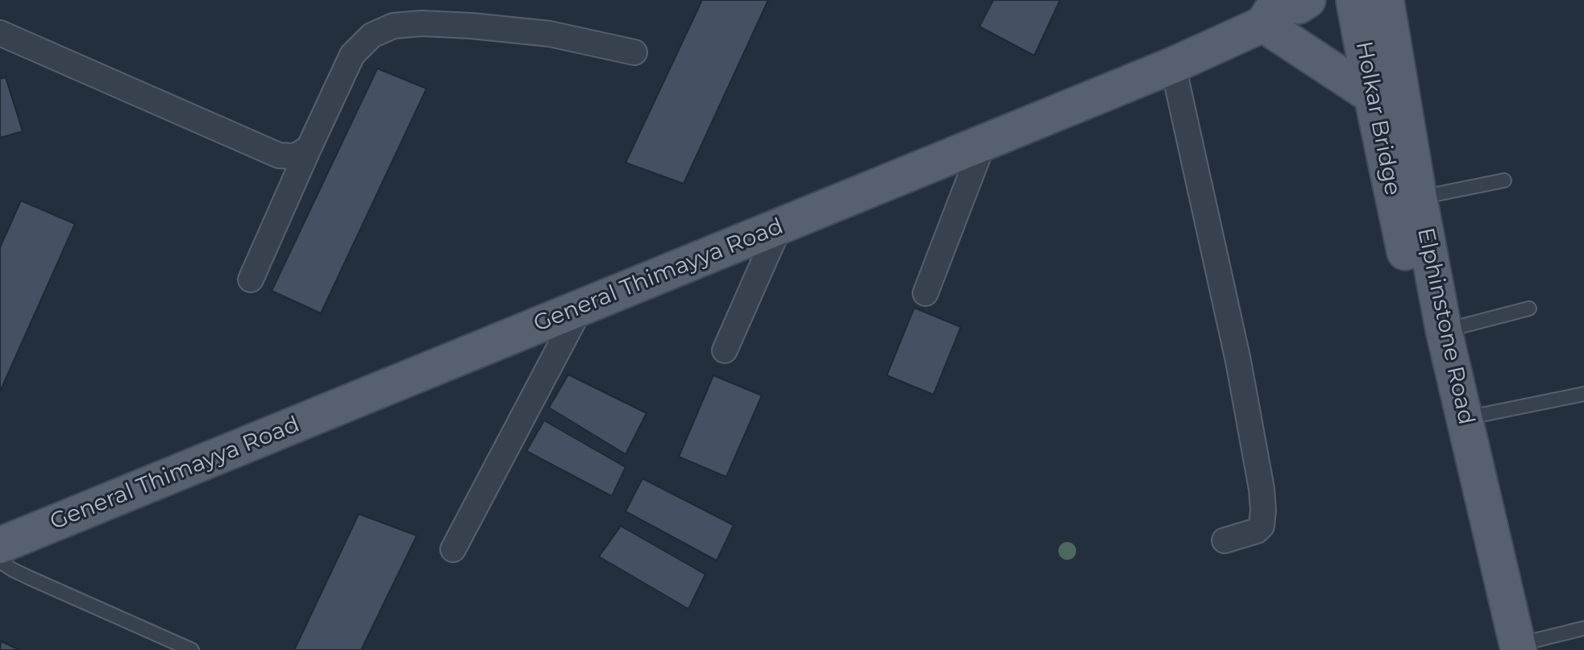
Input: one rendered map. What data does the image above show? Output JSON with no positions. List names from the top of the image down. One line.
{"streets":{"main road":["Holkar Bridge","General Thimayya Road","Elphinstone Road"]},"crossings":[["Holkar Bridge","Elphinstone Road"]]}
